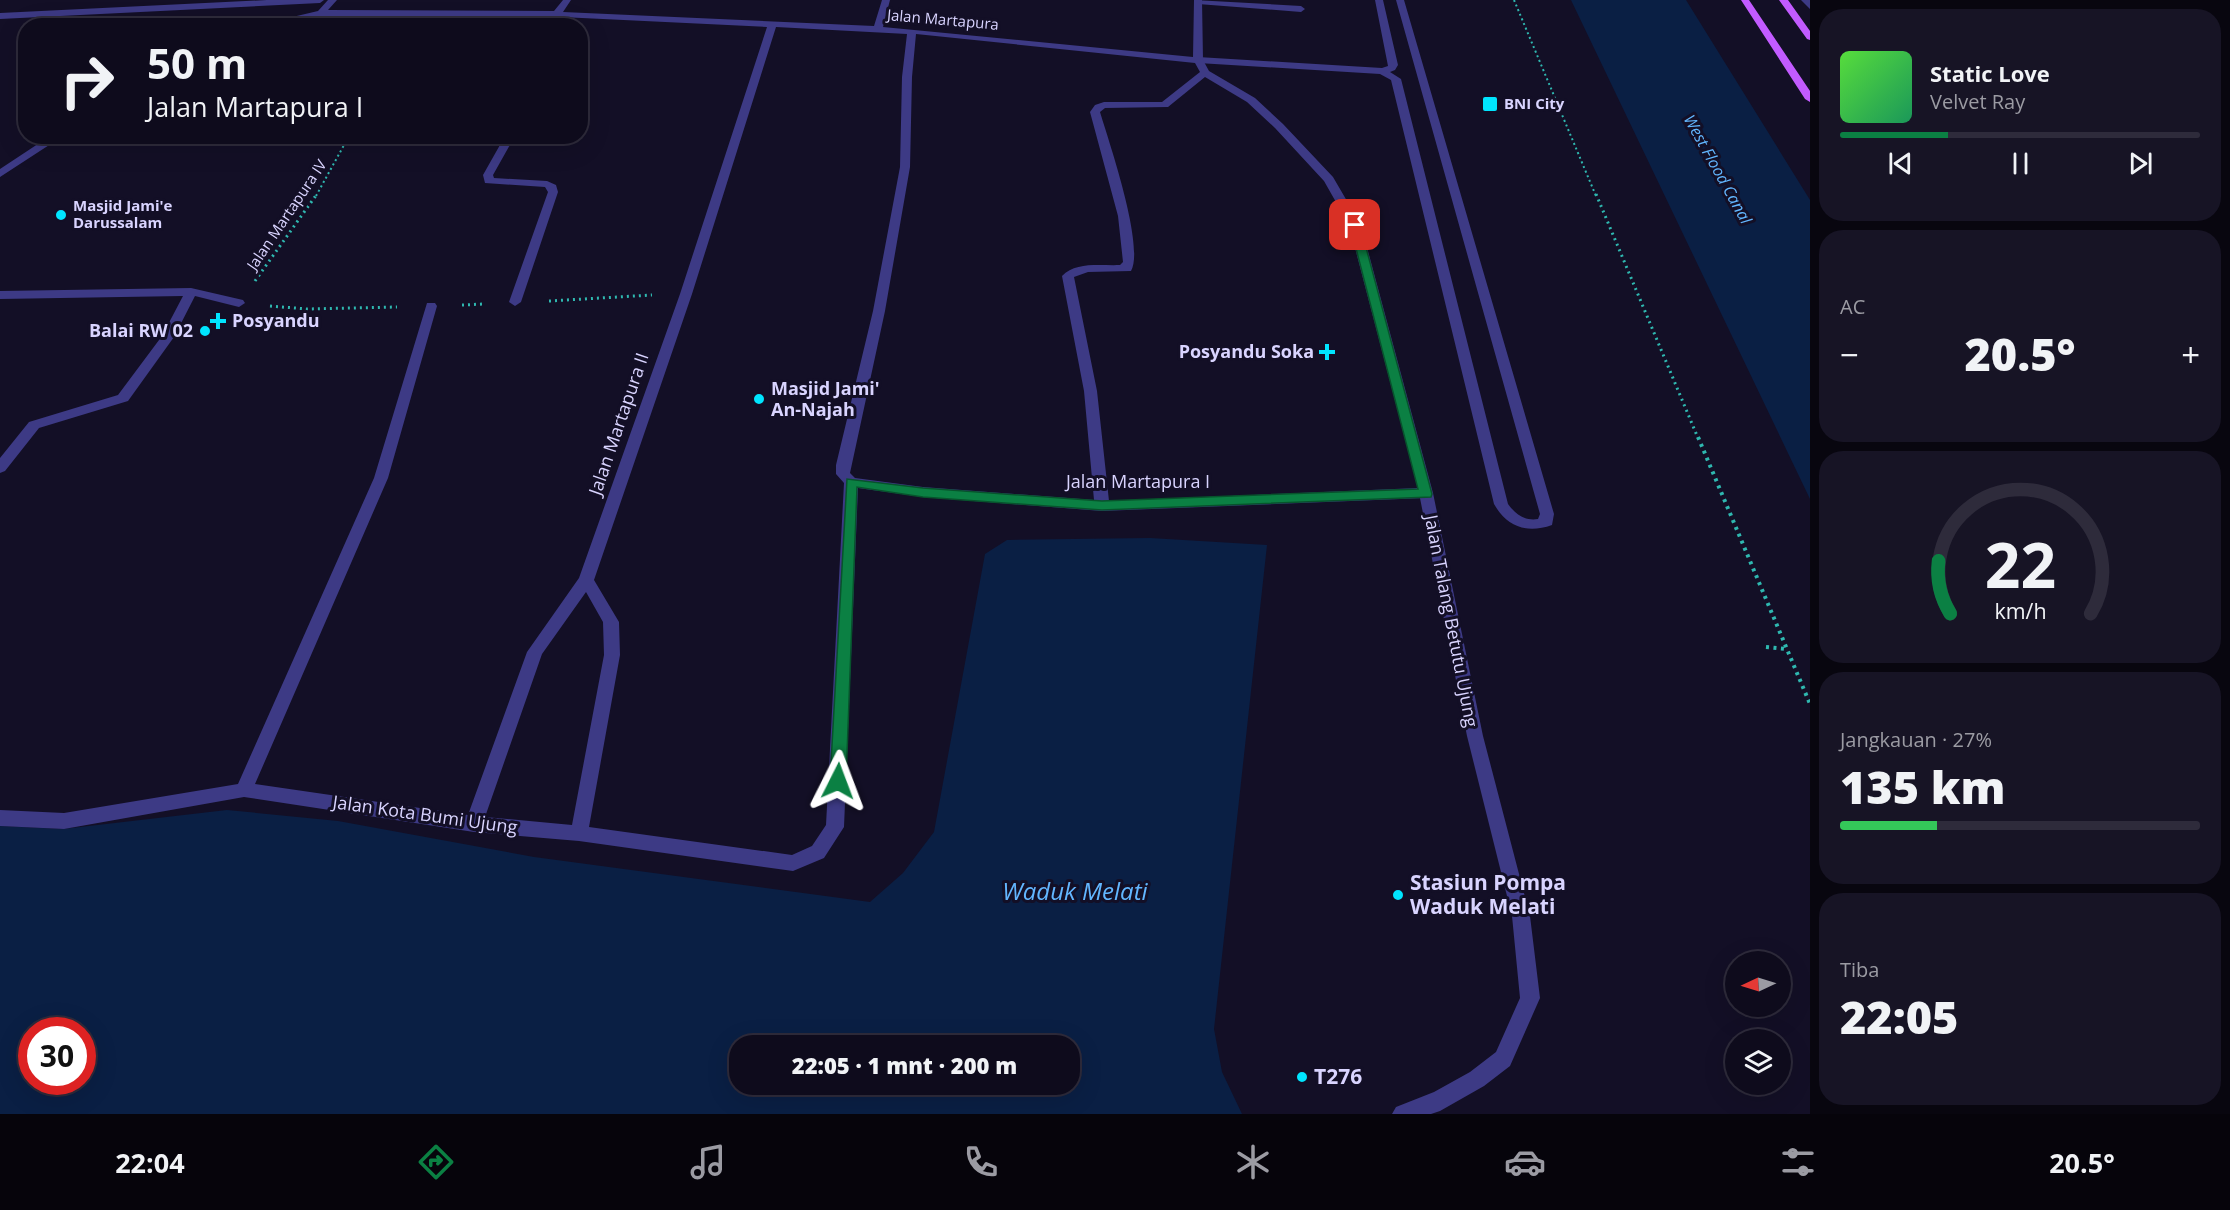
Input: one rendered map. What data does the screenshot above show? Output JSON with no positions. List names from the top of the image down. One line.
{"streets":{"street":["Jalan Martapura","Jalan Martapura II","Jalan Martapura I","Jalan Talang Betutu Ujung","Jalan Kota Bumi Ujung"],"path":["Jalan Martapura IV"]},"crossings":[["Jalan Martapura","Jalan Martapura II"],["Jalan Martapura II","Jalan Kota Bumi Ujung"],["Jalan Martapura I","Jalan Talang Betutu Ujung"],["Jalan Martapura I","Jalan Kota Bumi Ujung"]],"water":["West Flood Canal","Waduk Melati"],"places":{"transit":["BNI City"],"other":["Masjid Jami'e Darussalam","Balai RW 02","Masjid Jami' An-Najah","Stasiun Pompa Waduk Melati","T276"],"health":["Posyandu","Posyandu Soka"]},"north":"left","page":{"turn":["50 m","Jalan Martapura I"],"song":["Static Love","Velvet Ray"],"tile":["AC",["Jangkauan · 27%","135 km"],["Tiba","22:05"]],"heat":["−","20.5°","+"],"limit":"30","trip":"22:05 · 1 mnt · 200 m","tabs":["22:04","20.5°"],"gauge":["22","km/h"]}}
